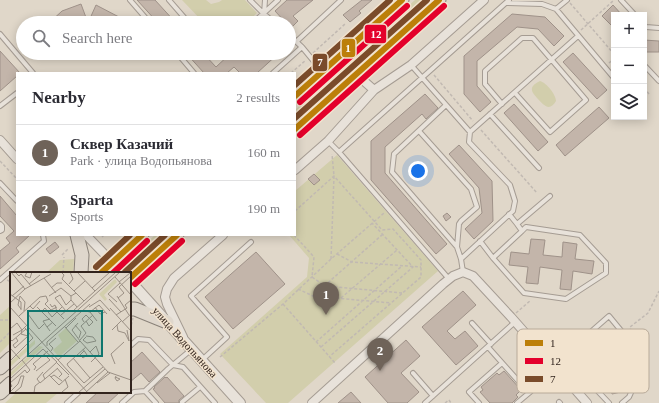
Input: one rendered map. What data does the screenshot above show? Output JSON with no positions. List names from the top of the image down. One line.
{"streets":{"street":["улица Водопьянова"]},"lines":["transit line 1","transit line 7","transit line 12"],"legend":["1","12","7"],"page":{"map_buttons":["+","−"],"search":"Search here","heading":["Nearby","2 results"],"list":[{"mark":"1","name":"Сквер Казачий","note":"Park · улица Водопьянова","value":"160 m"},{"mark":"2","name":"Sparta","note":"Sports","value":"190 m"}],"pins":["1","2"]}}
